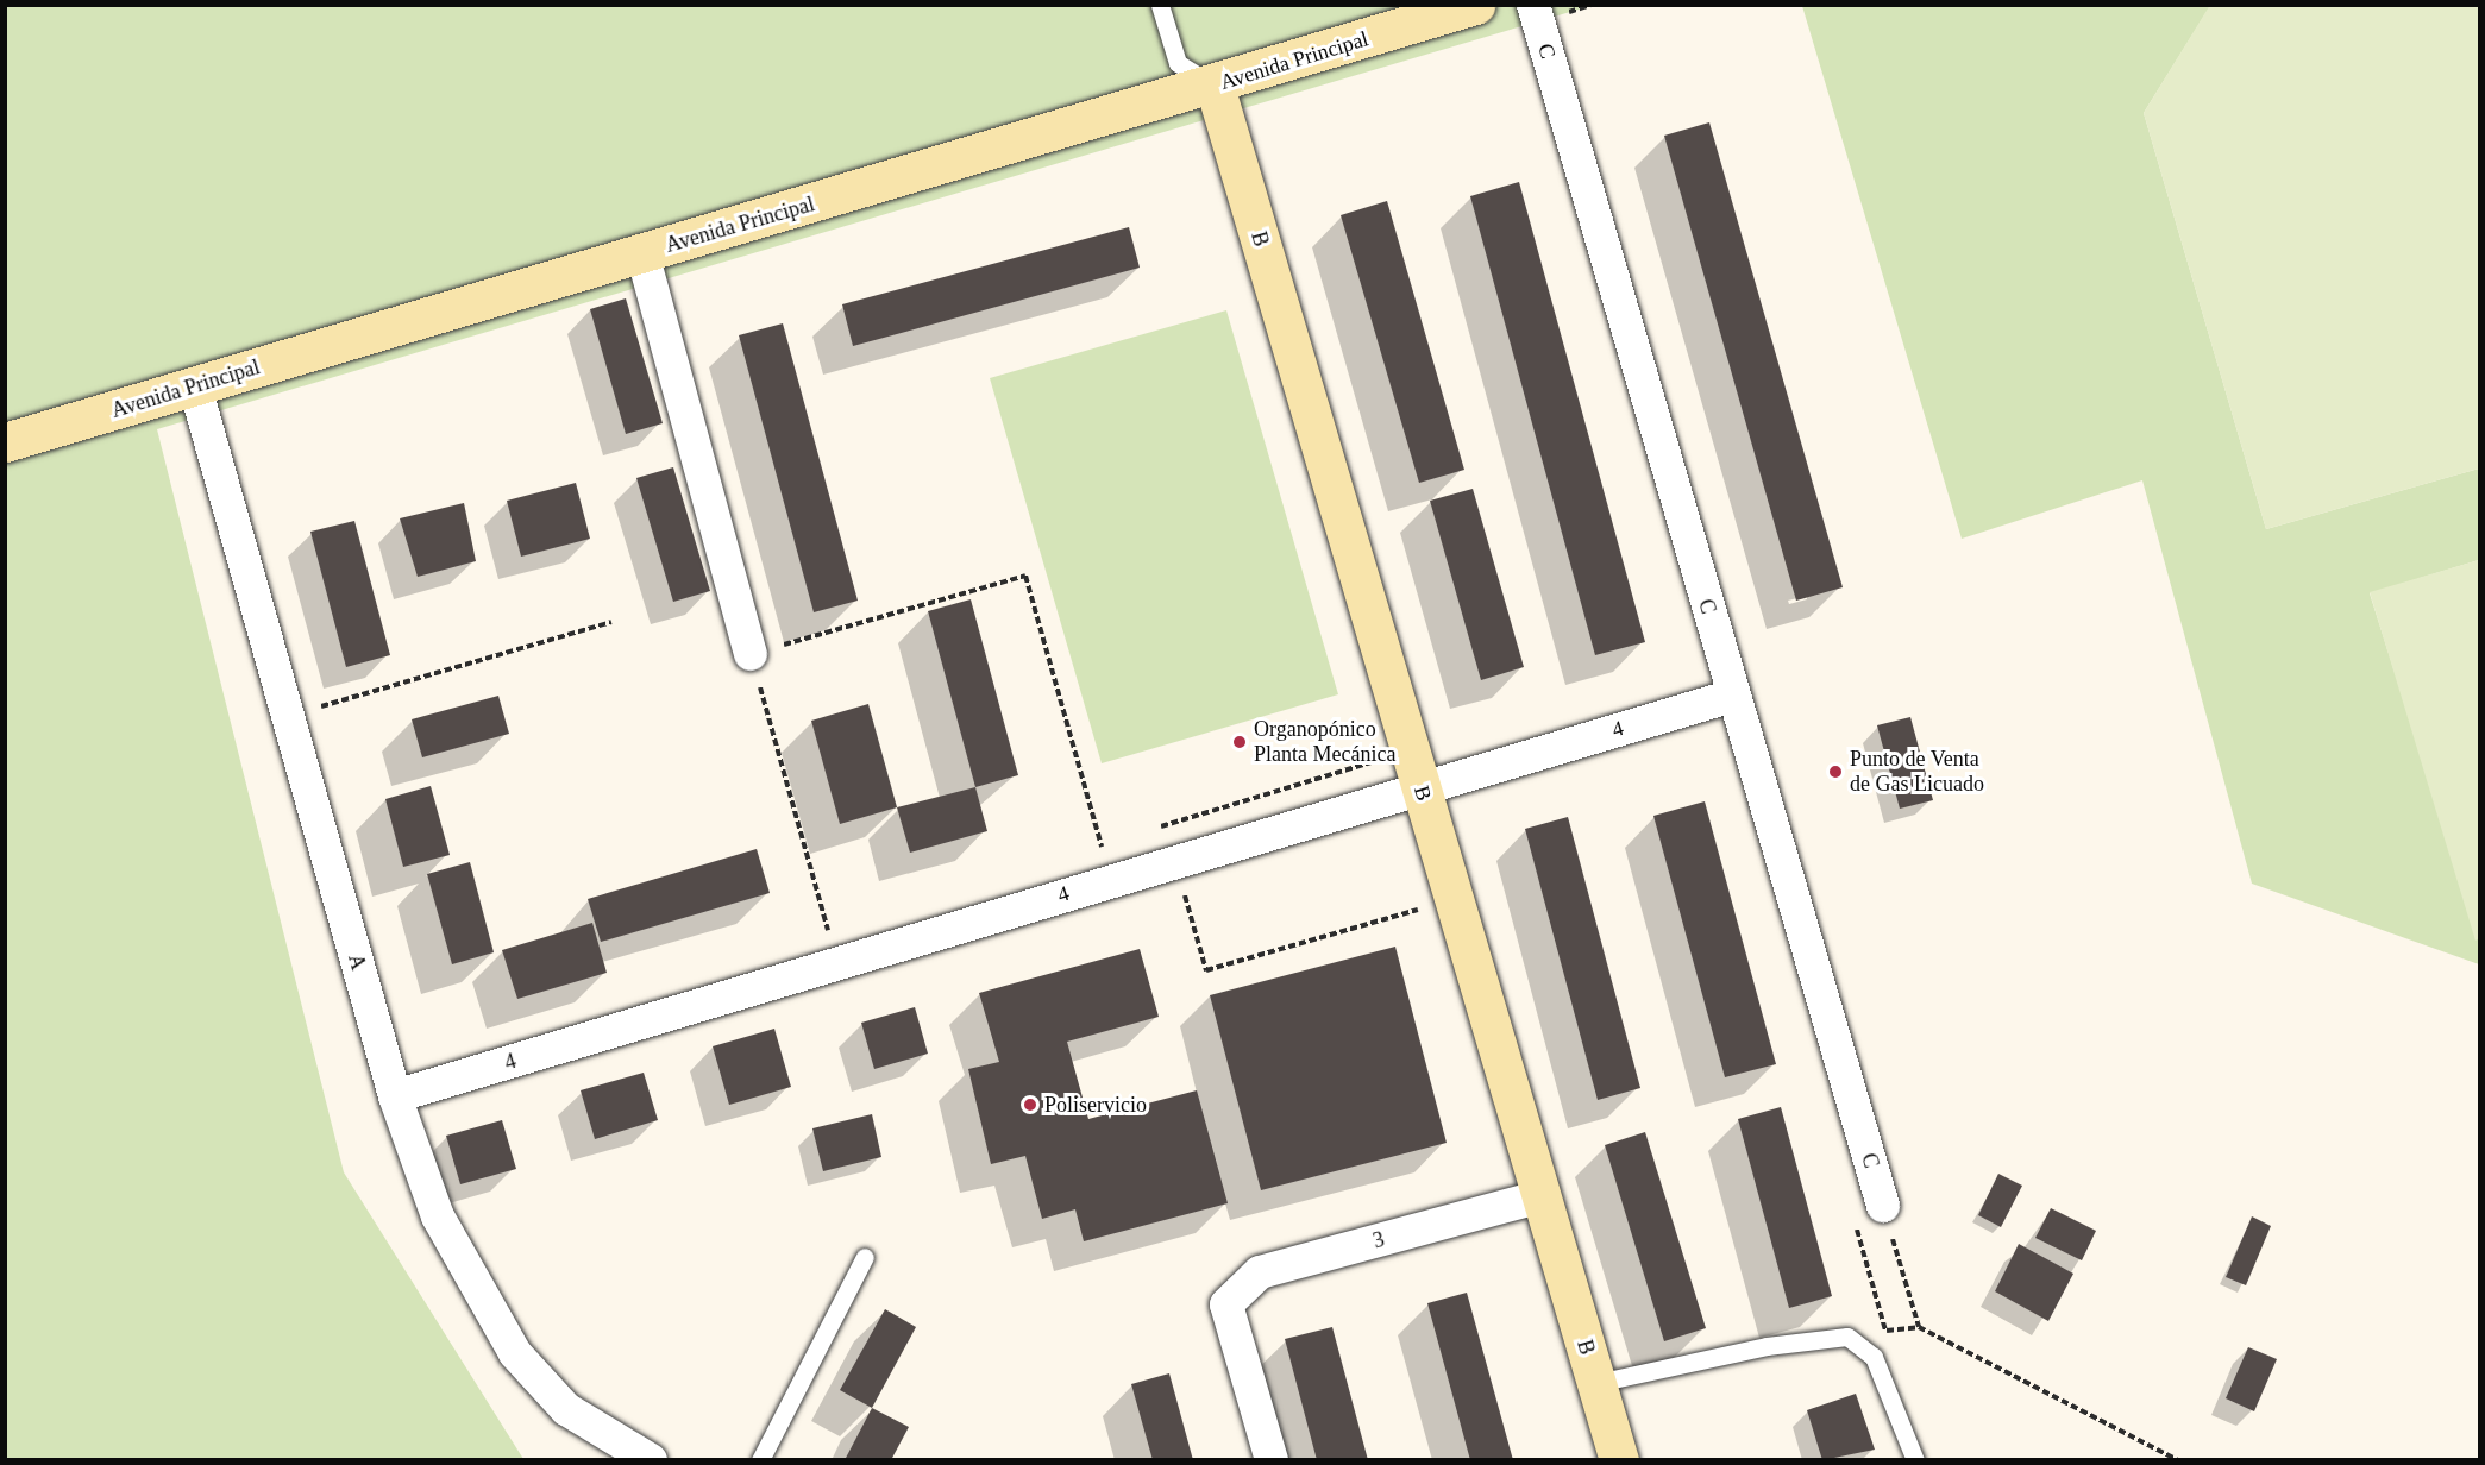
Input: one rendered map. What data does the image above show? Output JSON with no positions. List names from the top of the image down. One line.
{"streets":{"main road":["Avenida Principal","B"],"street":["C","4","A","3"]},"crossings":[["C","4"],["Avenida Principal","B"],["Avenida Principal","A"],["B","4"],["B","3"],["4","A"]],"places":["Organopónico Planta Mecánica","Punto de Venta de Gas Licuado","Poliservicio"]}
